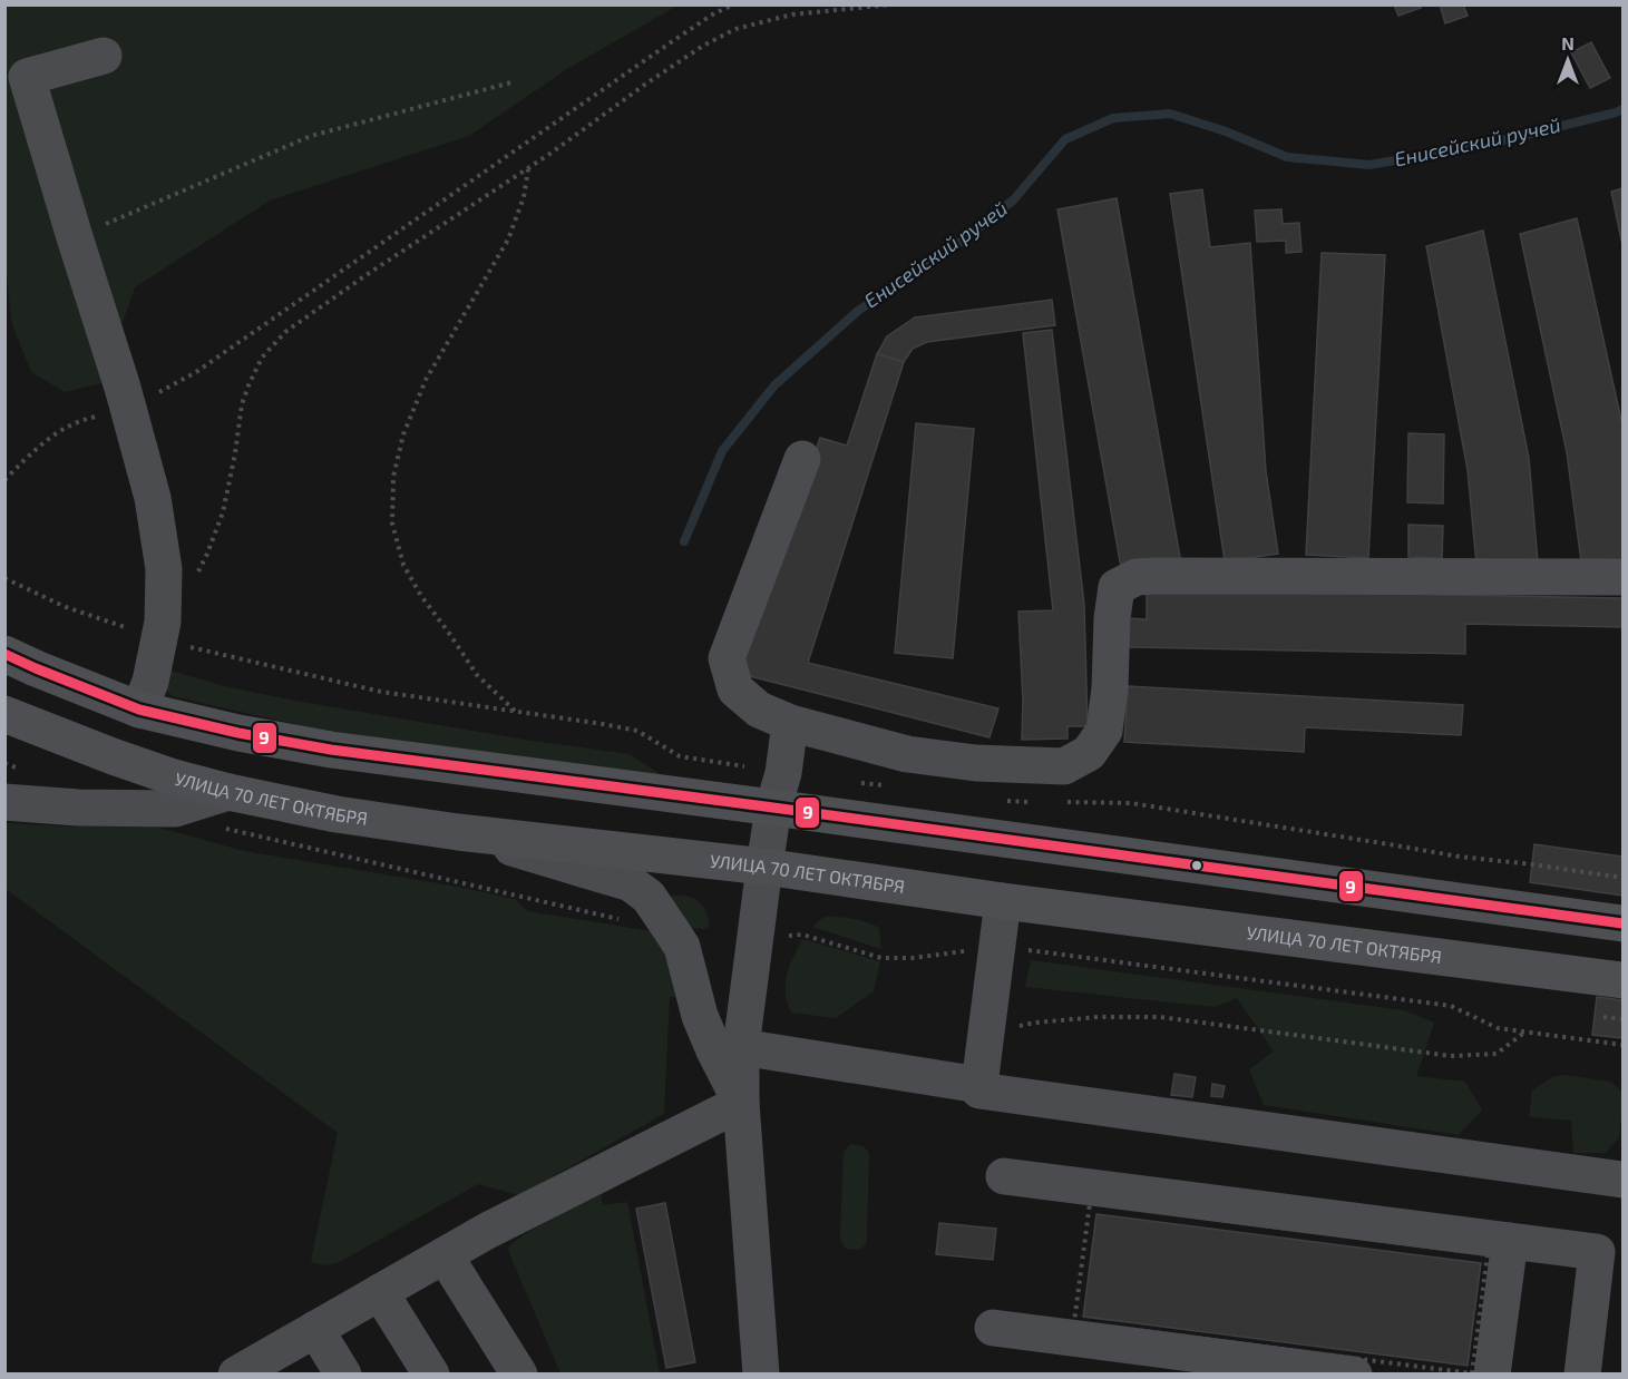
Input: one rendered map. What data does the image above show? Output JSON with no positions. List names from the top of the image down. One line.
{"streets":{"main road":["УЛИЦА 70 ЛЕТ ОКТЯБРЯ"]},"water":["Енисейский ручей"],"lines":["transit line 9"],"north":"top"}
